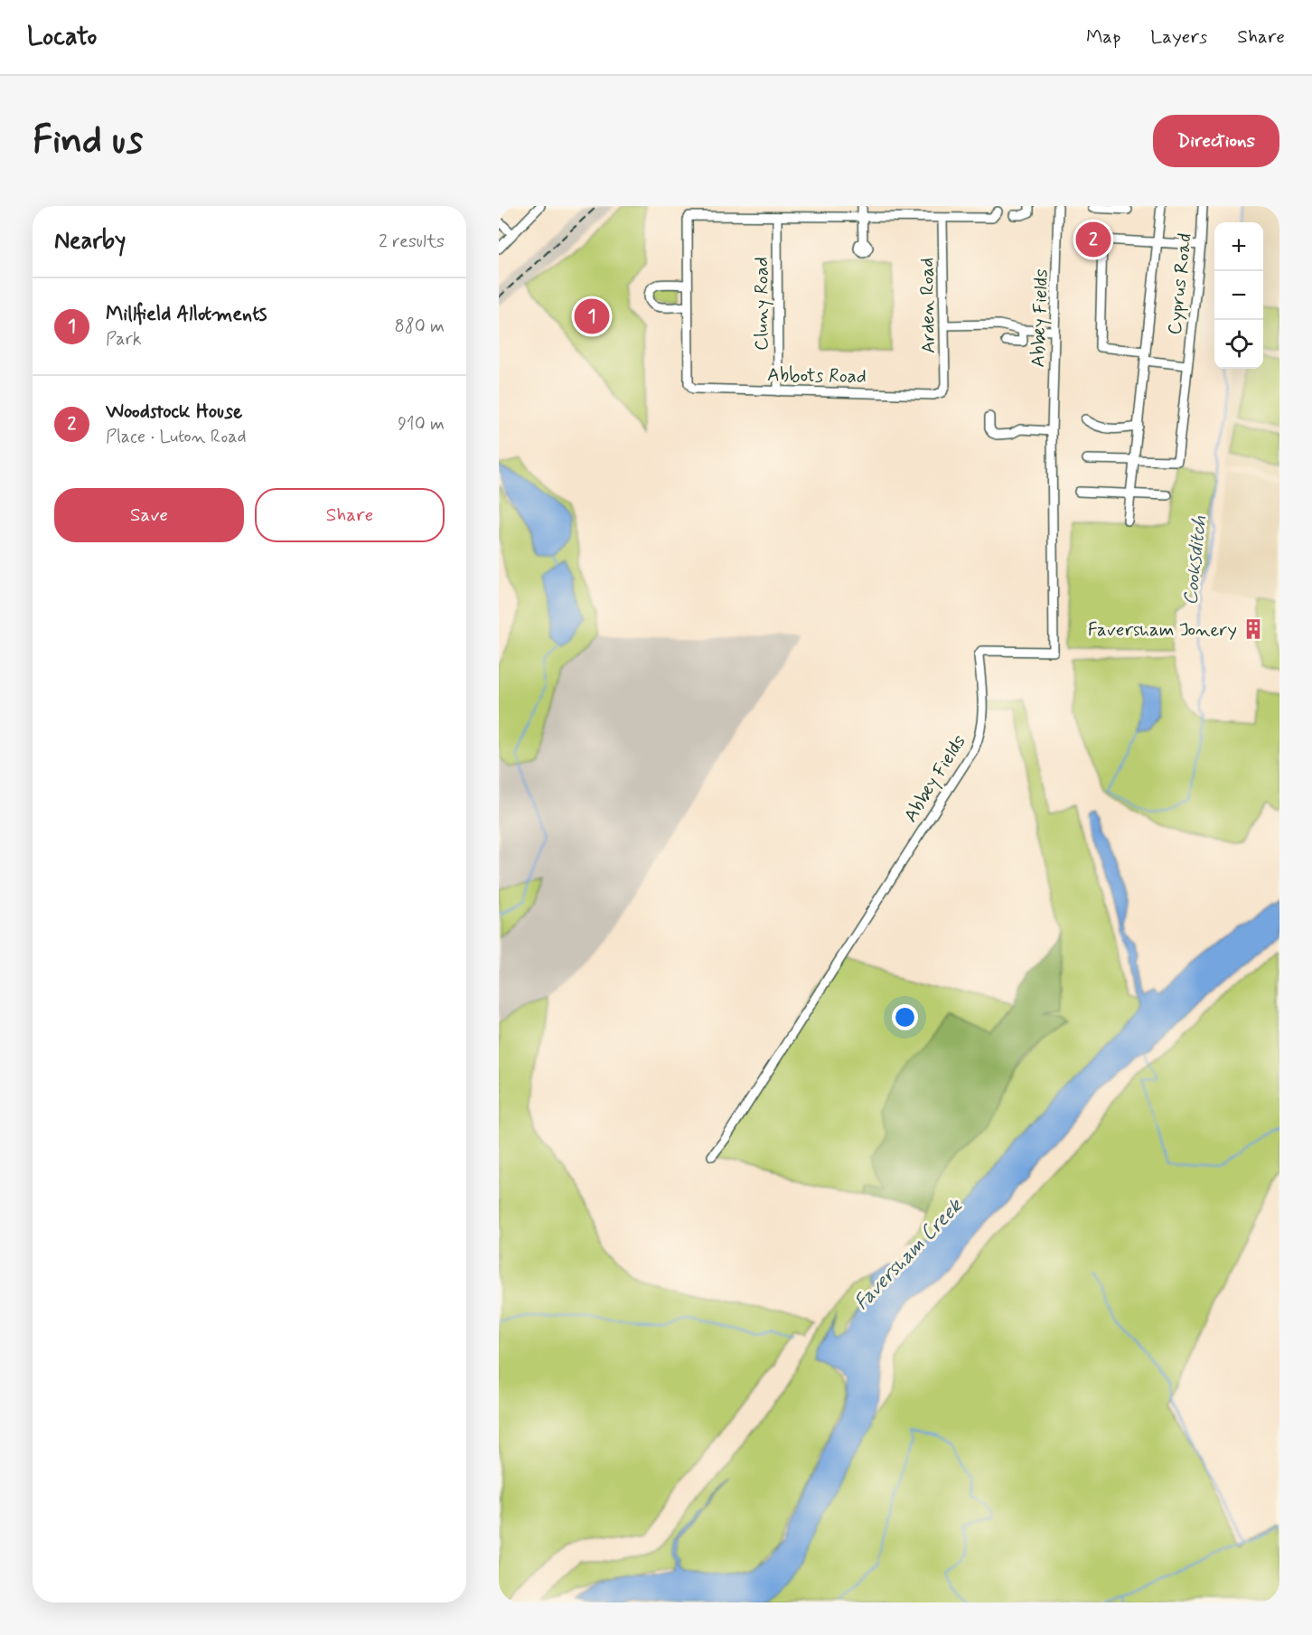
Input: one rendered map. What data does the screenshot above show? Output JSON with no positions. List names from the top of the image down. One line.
{"streets":{"street":["Cyprus Road","Cluny Road","Arden Road","Abbey Fields","Abbots Road"]},"crossings":[["Cluny Road","Abbots Road"],["Arden Road","Abbots Road"]],"water":["Cooksditch","Faversham Creek"],"places":{"building":["Faversham Jonery"]},"page":{"header":"Locato","nav":["Map","Layers","Share"],"buttons":["Directions",["Save","Share"]],"title":"Find us","heading":["Nearby","2 results"],"pins":["2","1"],"map_buttons":["+","−"],"list":[{"mark":"1","name":"Millfield Allotments","note":"Park","value":"880 m"},{"mark":"2","name":"Woodstock House","note":"Place · Luton Road","value":"910 m"}]}}
